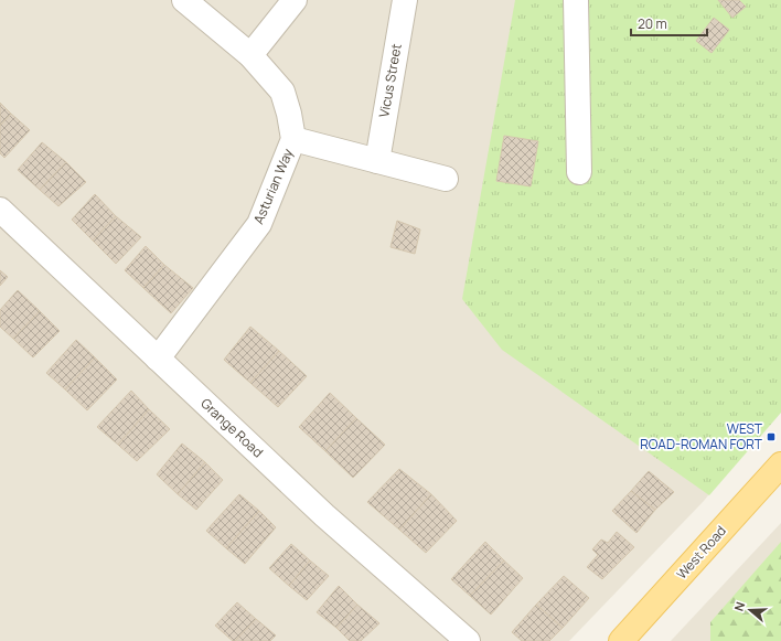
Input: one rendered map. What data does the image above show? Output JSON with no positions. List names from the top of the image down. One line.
{"streets":{"main road":["West Road"],"street":["Vicus Street","Asturian Way","Grange Road"]},"crossings":[["Asturian Way","Grange Road"]],"places":{"transit":["WEST ROAD-ROMAN FORT"]},"scale_bar":"20 m","north":"left"}
